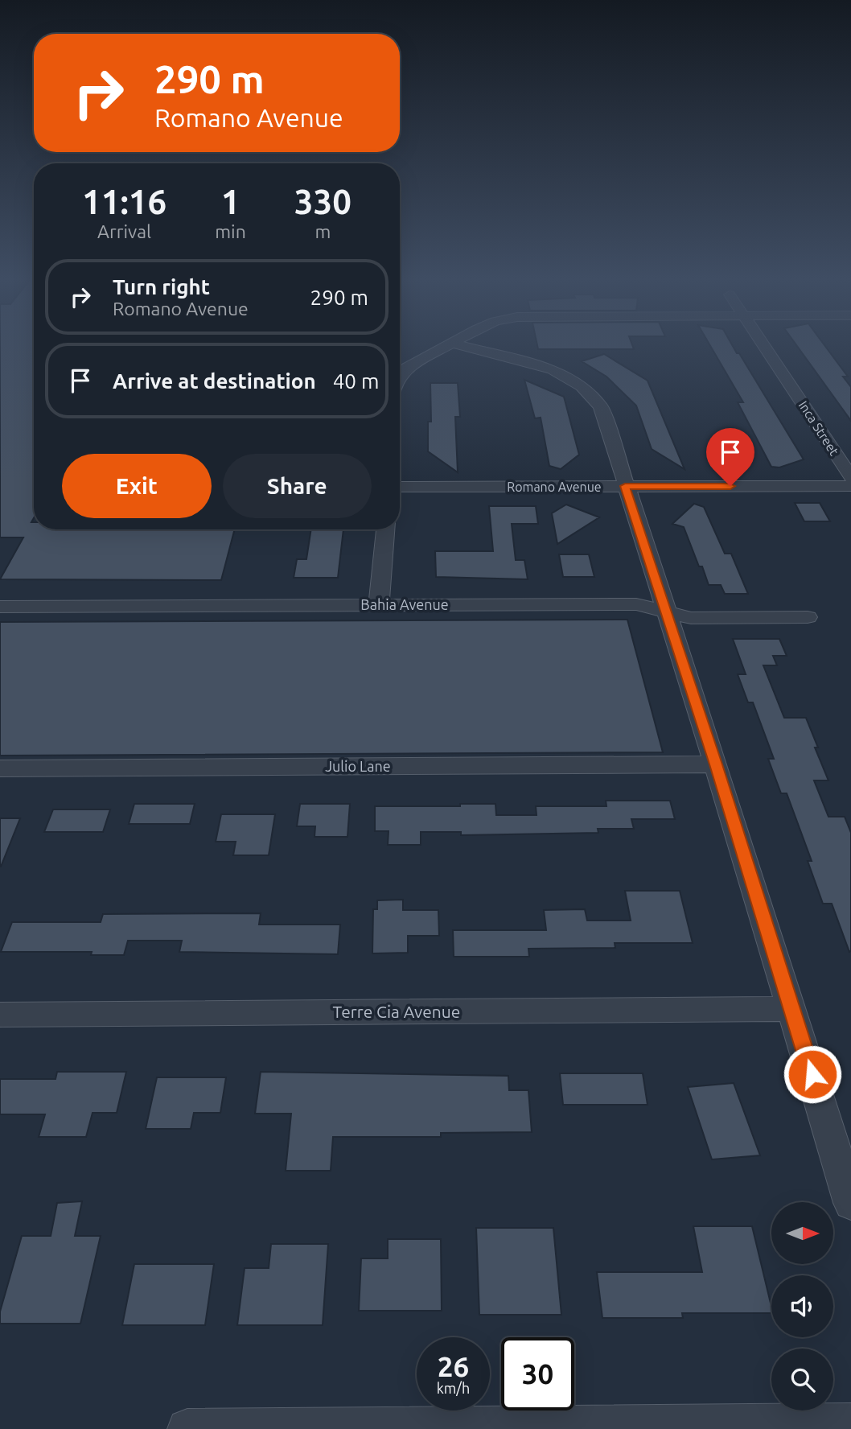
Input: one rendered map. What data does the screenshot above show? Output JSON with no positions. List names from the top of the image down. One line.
{"streets":{"street":["Inca Street","Romano Avenue","Bahia Avenue","Julio Lane","Terre Cia Avenue"]},"north":"right","page":{"turn":["290 m","Romano Avenue"],"eta":["11:16","Arrival","1","min","330","m"],"list":[{"name":"Turn right","note":"Romano Avenue","value":"290 m"},{"name":"Arrive at destination","value":"40 m"}],"buttons":["Exit","Share"],"speed":"26 km/h","limit":"30"}}
